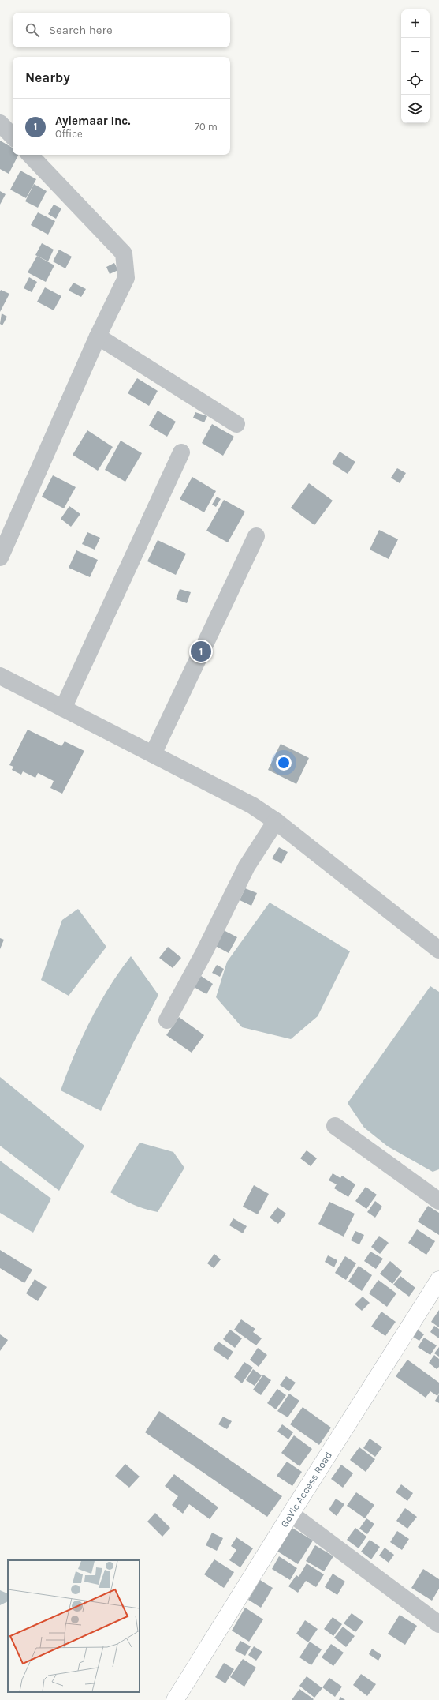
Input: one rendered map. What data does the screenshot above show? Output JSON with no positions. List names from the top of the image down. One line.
{"streets":{"main road":["GoVic Access Road"]},"page":{"map_buttons":["+","−"],"search":"Search here","heading":"Nearby","list":[{"mark":"1","name":"Aylemaar Inc.","note":"Office","value":"70 m"}],"pins":"1"}}
